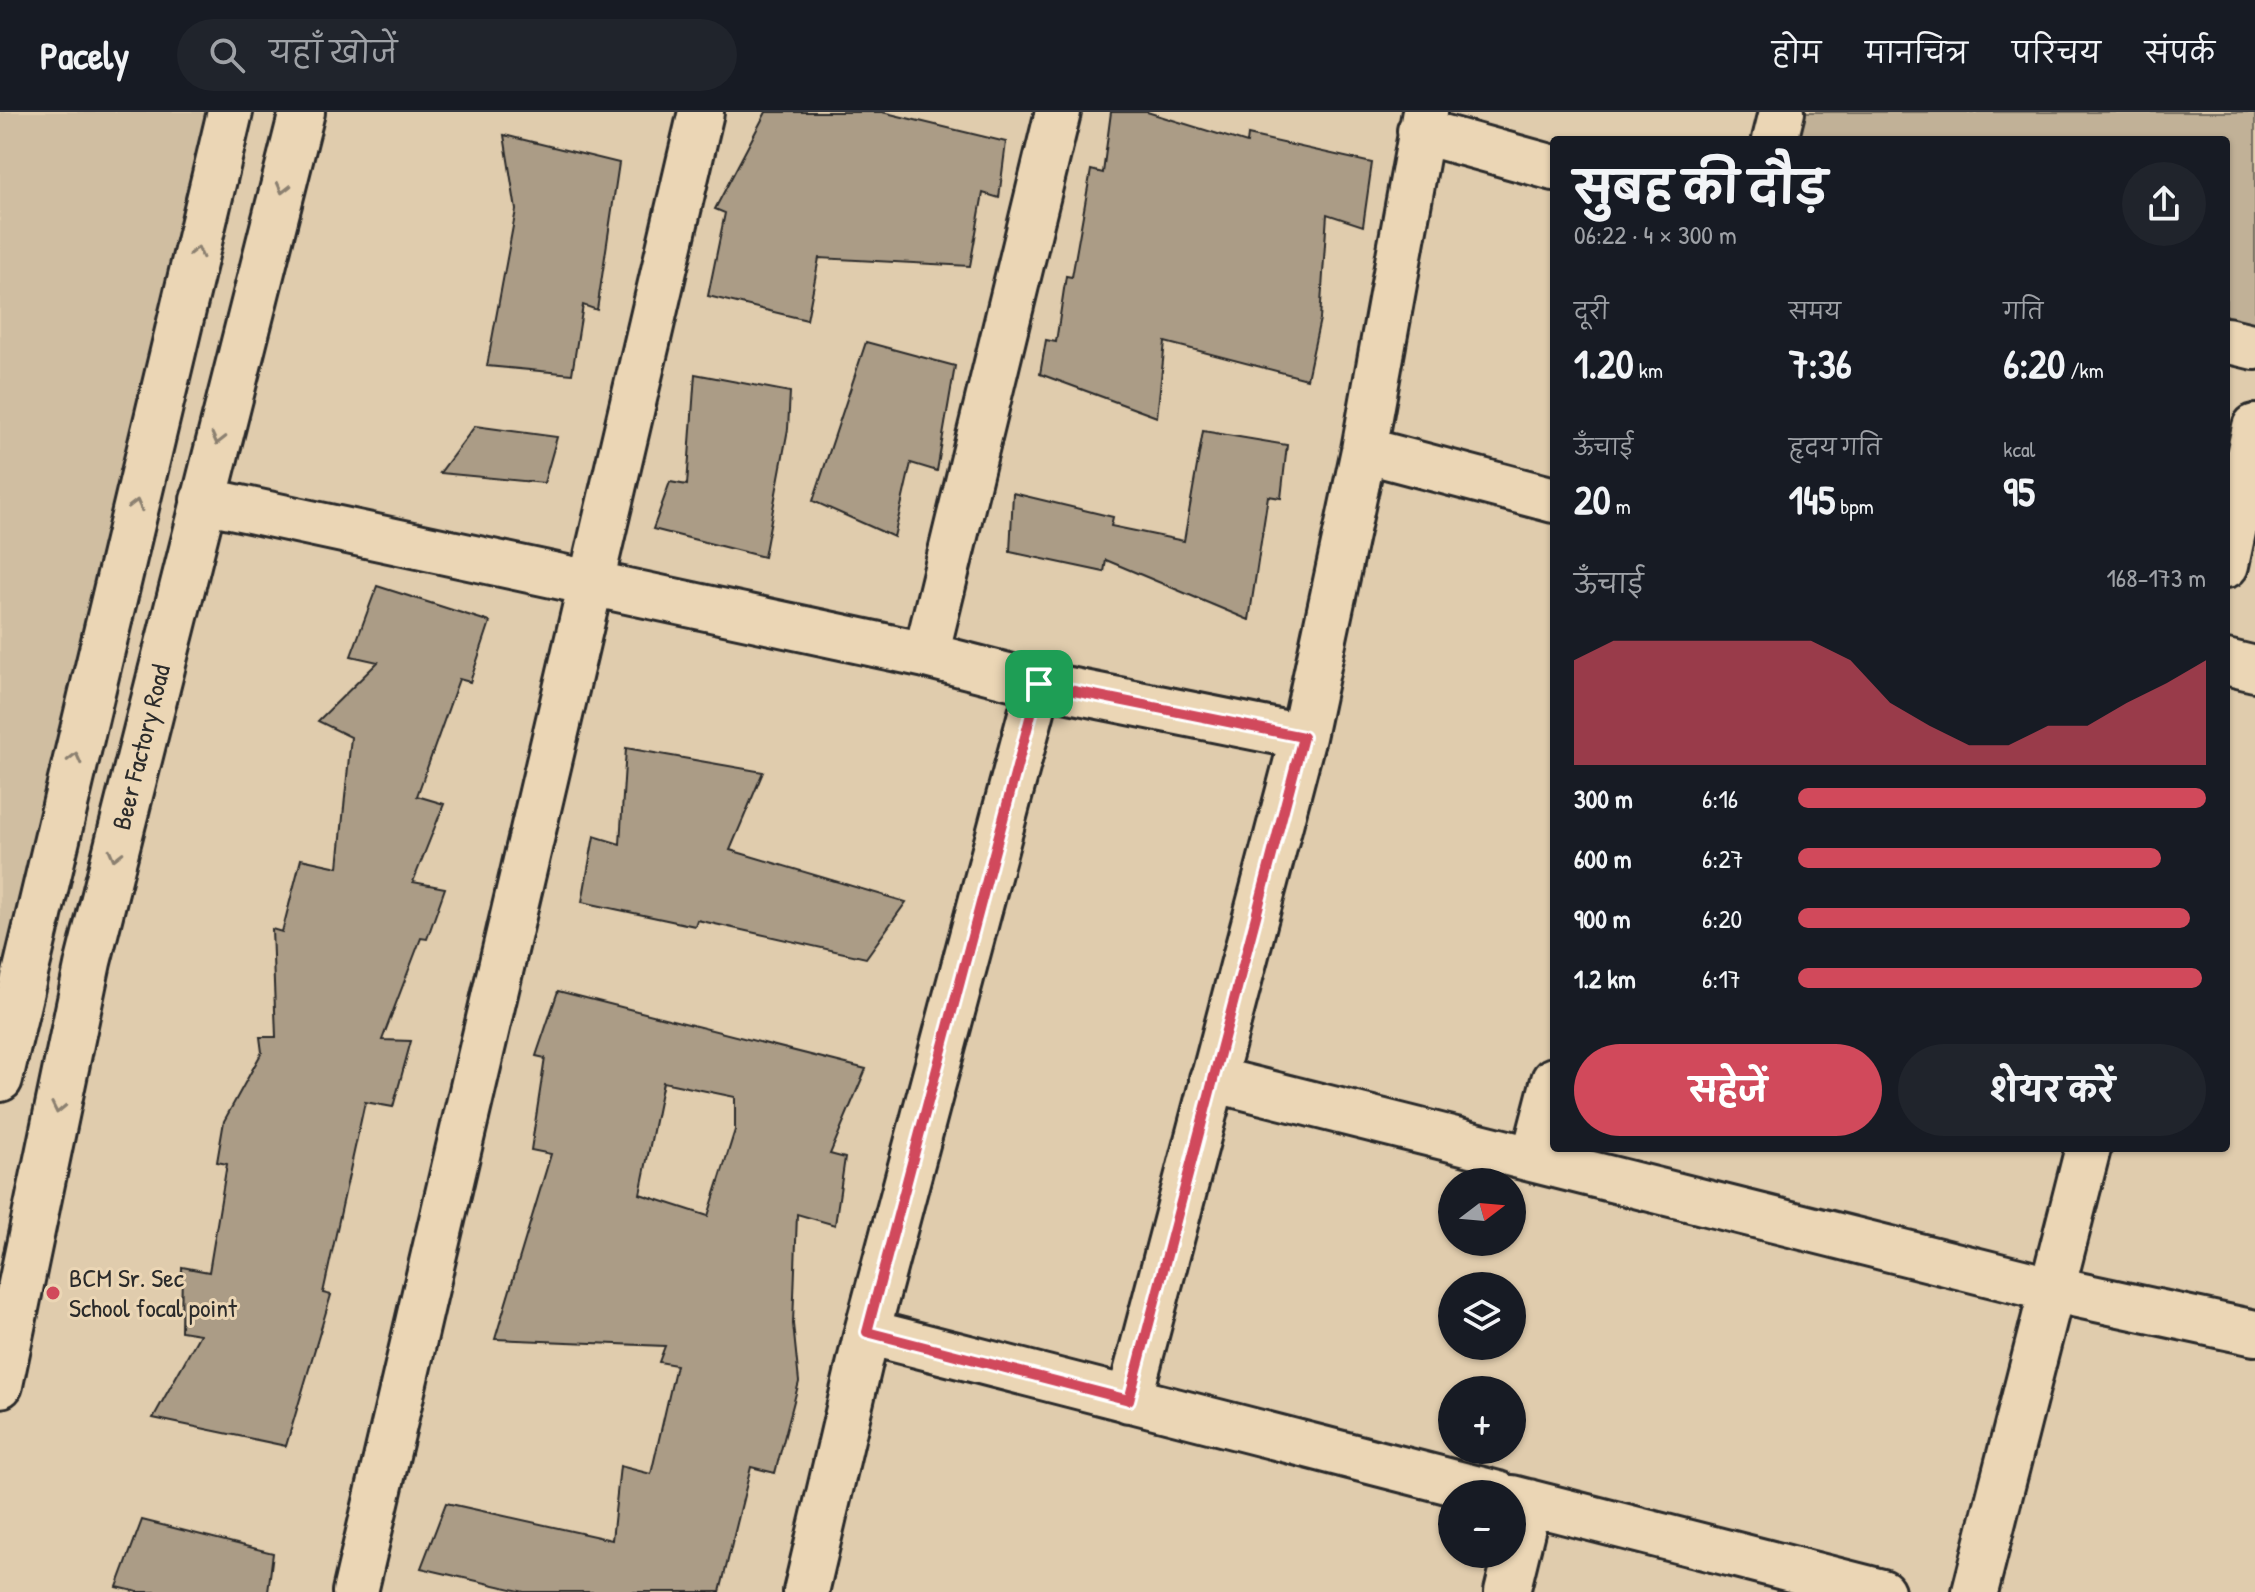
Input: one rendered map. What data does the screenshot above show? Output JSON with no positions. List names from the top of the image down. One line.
{"streets":{"street":["Beer Factory Road"]},"places":["BCM Sr. Sec School focal point"],"north":"right","page":{"header":"Pacely","search":"यहाँ खोजें","nav":["होम","मानचित्र","परिचय","संपर्क"],"heading":["सुबह की दौड़","06:22 · 4 × 300 m"],"stats":[["दूरी","1.20 km"],["समय","7:36"],["गति","6:20 /km"],["ऊँचाई","20 m"],["हृदय गति","145 bpm"],["kcal","95"]],"chart":["ऊँचाई","168–173 m"],"list":[{"name":"300 m","note":"6:16"},{"name":"600 m","note":"6:27"},{"name":"900 m","note":"6:20"},{"name":"1.2 km","note":"6:17"}],"buttons":["सहेजें","शेयर करें"],"map_buttons":["+","−"]}}
